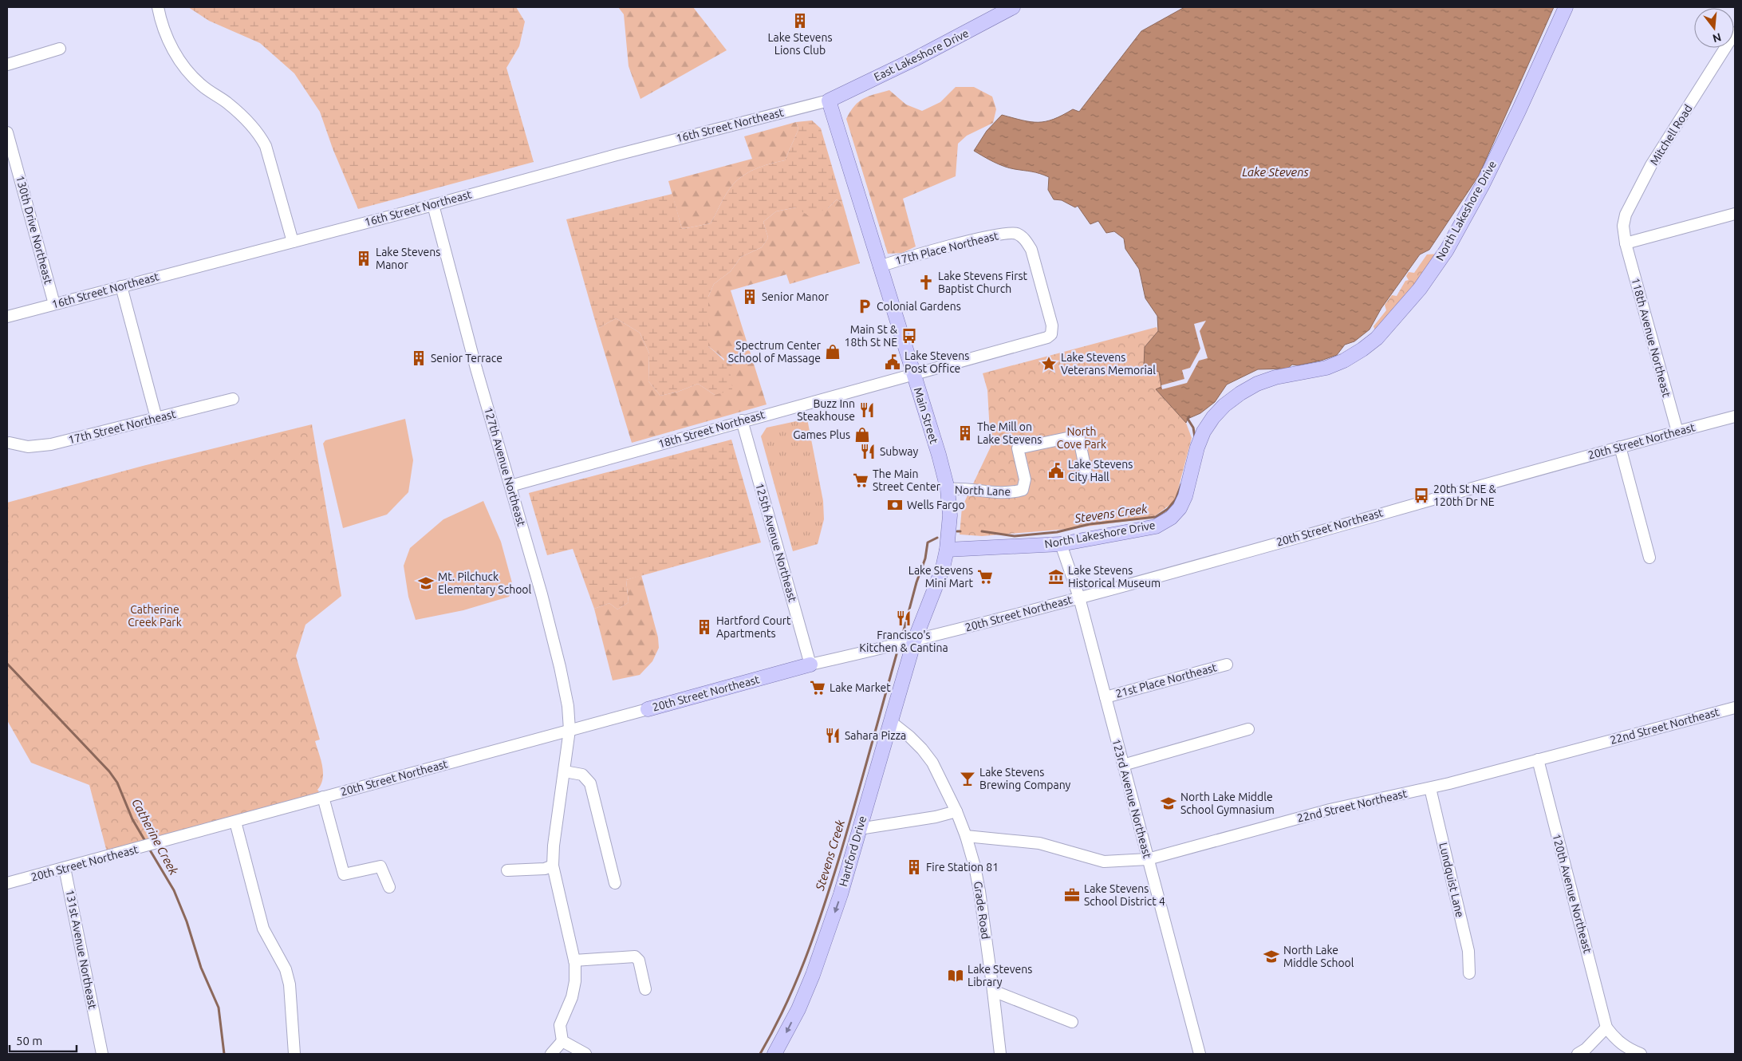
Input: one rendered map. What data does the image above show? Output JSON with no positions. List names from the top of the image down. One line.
{"streets":{"main road":["East Lakeshore Drive","North Lakeshore Drive","Main Street","20th Street Northeast","Hartford Drive"],"street":["16th Street Northeast","Mitchell Road","130th Drive Northeast","17th Place Northeast","118th Avenue Northeast","17th Street Northeast","18th Street Northeast","127th Avenue Northeast","North Lane","125th Avenue Northeast","21st Place Northeast","22nd Street Northeast","123rd Avenue Northeast","Lundquist Lane","120th Avenue Northeast","Grade Road","131st Avenue Northeast"]},"crossings":[["East Lakeshore Drive","16th Street Northeast"],["East Lakeshore Drive","Main Street"],["16th Street Northeast","130th Drive Northeast"],["16th Street Northeast","Main Street"],["16th Street Northeast","127th Avenue Northeast"],["Mitchell Road","118th Avenue Northeast"],["North Lakeshore Drive","Main Street"],["North Lakeshore Drive","123rd Avenue Northeast"],["17th Place Northeast","Main Street"],["17th Place Northeast","18th Street Northeast"],["118th Avenue Northeast","20th Street Northeast"],["Main Street","18th Street Northeast"],["Main Street","20th Street Northeast"],["Main Street","North Lane"],["Main Street","Hartford Drive"],["18th Street Northeast","127th Avenue Northeast"],["18th Street Northeast","125th Avenue Northeast"],["20th Street Northeast","127th Avenue Northeast"],["20th Street Northeast","125th Avenue Northeast"],["20th Street Northeast","123rd Avenue Northeast"],["20th Street Northeast","Hartford Drive"],["20th Street Northeast","131st Avenue Northeast"],["21st Place Northeast","123rd Avenue Northeast"],["22nd Street Northeast","123rd Avenue Northeast"],["22nd Street Northeast","Lundquist Lane"],["22nd Street Northeast","120th Avenue Northeast"],["22nd Street Northeast","Grade Road"],["Hartford Drive","Grade Road"]],"one_way":["Hartford Drive"],"water":["Lake Stevens","Stevens Creek","Catherine Creek"],"parks":["North Cove Park","Catherine Creek Park"],"places":{"building":["Lake Stevens Lions Club","Lake Stevens Manor","Senior Manor","Senior Terrace","The Mill on Lake Stevens","Hartford Court Apartments","Fire Station 81"],"church":["Lake Stevens First Baptist Church"],"parking":["Colonial Gardens"],"bus stop":["Main St & 18th St NE","20th St NE & 120th Dr NE"],"shop":["Spectrum Center School of Massage","Games Plus"],"public building":["Lake Stevens Post Office","Lake Stevens City Hall"],"place":["Lake Stevens Veterans Memorial"],"restaurant":["Buzz Inn Steakhouse","Subway","Francisco's Kitchen & Cantina","Sahara Pizza"],"supermarket":["The Main Street Center","Lake Stevens Mini Mart","Lake Market"],"bank":["Wells Fargo"],"museum":["Lake Stevens Historical Museum"],"school or university":["Mt. Pilchuck Elementary School","North Lake Middle School Gymnasium","North Lake Middle School"],"bar":["Lake Stevens Brewing Company"],"office":["Lake Stevens School District 4"],"library":["Lake Stevens Library"]},"scale_bar":"50 m","north":"bottom"}
